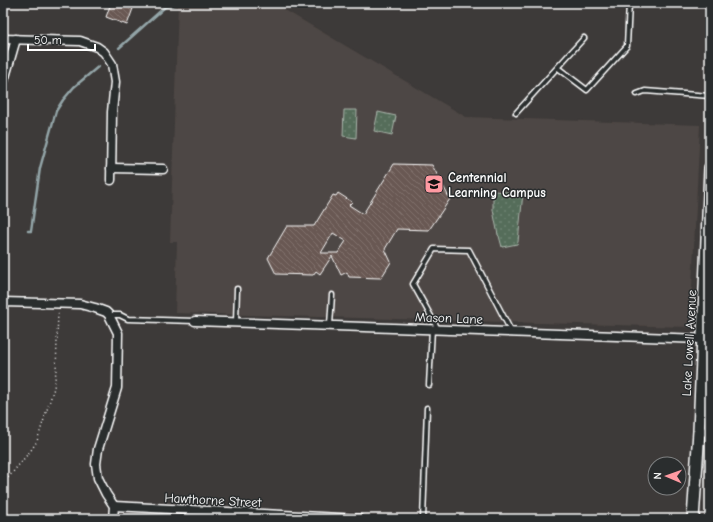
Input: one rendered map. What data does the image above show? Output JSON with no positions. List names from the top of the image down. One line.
{"streets":{"main road":["Lake Lowell Avenue"],"street":["Mason Lane","Hawthorne Street"]},"crossings":[["Mason Lane","Lake Lowell Avenue"]],"places":{"school or university":["Centennial Learning Campus"]},"scale_bar":"50 m","north":"left"}
